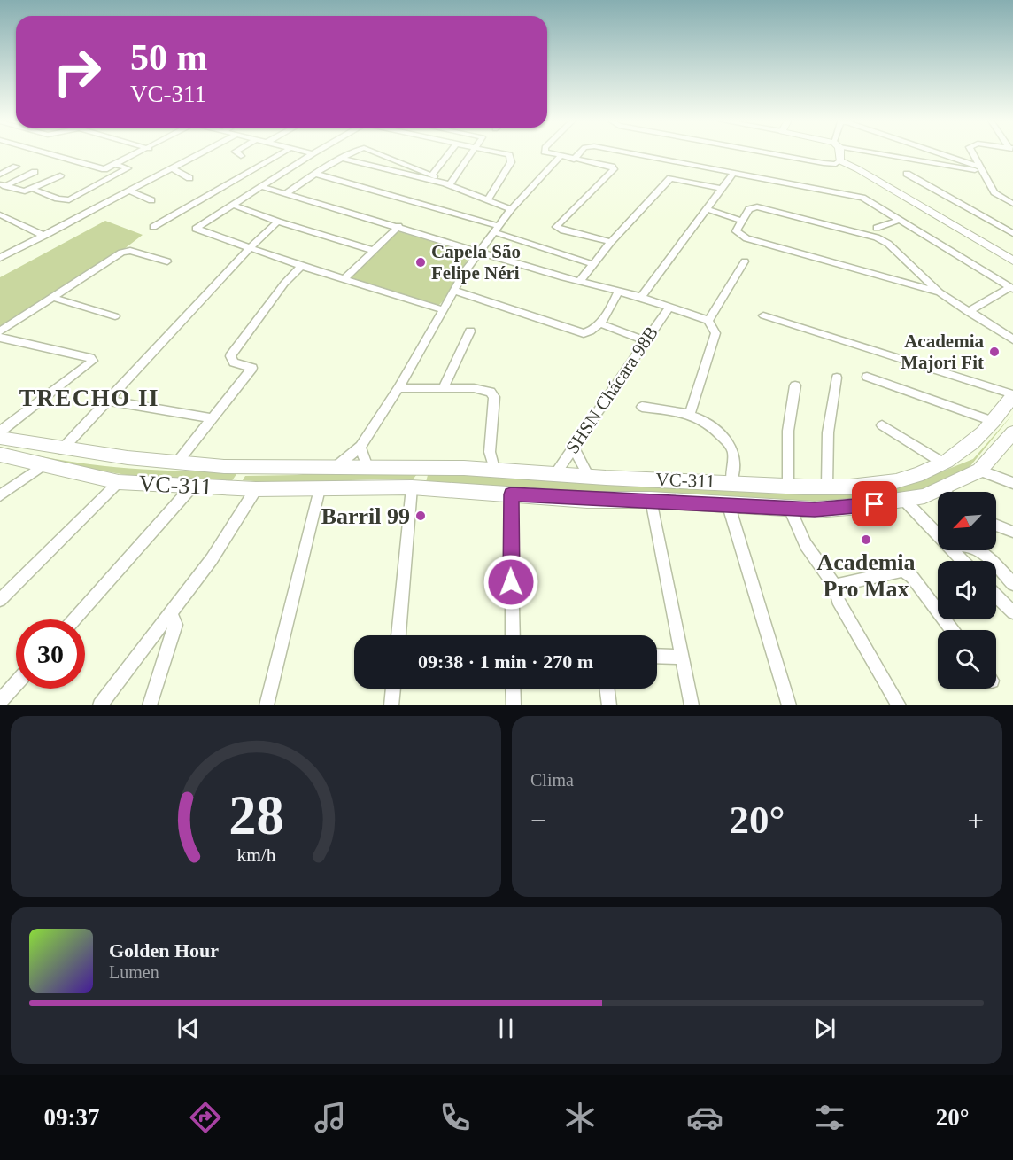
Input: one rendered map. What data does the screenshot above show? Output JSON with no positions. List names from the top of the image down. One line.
{"streets":{"main road":["VC-311"],"street":["SHSN Chácara 98B"]},"crossings":[["SHSN Chácara 98B","VC-311"]],"districts":["TRECHO II"],"places":["Capela São Felipe Néri","Academia Majori Fit","Barril 99","Academia Pro Max"],"north":"bottom left","page":{"turn":["50 m","VC-311"],"limit":"30","trip":"09:38 · 1 min · 270 m","tile":"Clima","heat":["−","20°","+"],"song":["Golden Hour","Lumen"],"tabs":["09:37","20°"],"gauge":["28","km/h"]}}
